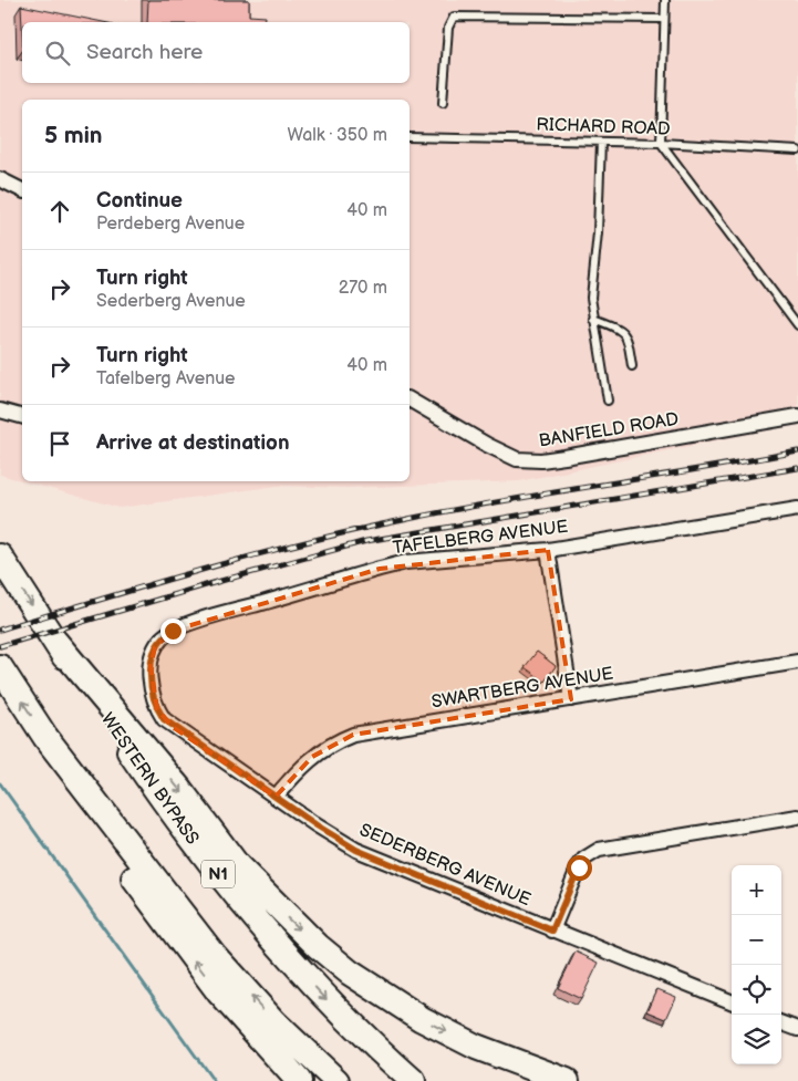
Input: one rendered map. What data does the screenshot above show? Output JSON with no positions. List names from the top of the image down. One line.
{"streets":{"highway":["WESTERN BYPASS","N1"],"street":["BANFIELD ROAD","TAFELBERG AVENUE","SWARTBERG AVENUE","SEDERBERG AVENUE"],"lane":["RICHARD ROAD"]},"crossings":[["TAFELBERG AVENUE","SEDERBERG AVENUE"],["SWARTBERG AVENUE","SEDERBERG AVENUE"]],"page":{"search":"Search here","heading":["5 min","Walk · 350 m"],"list":[["Continue","Perdeberg Avenue","40 m"],["Turn right","Sederberg Avenue","270 m"],["Turn right","Tafelberg Avenue","40 m"],"Arrive at destination"],"map_buttons":["+","−"]}}
